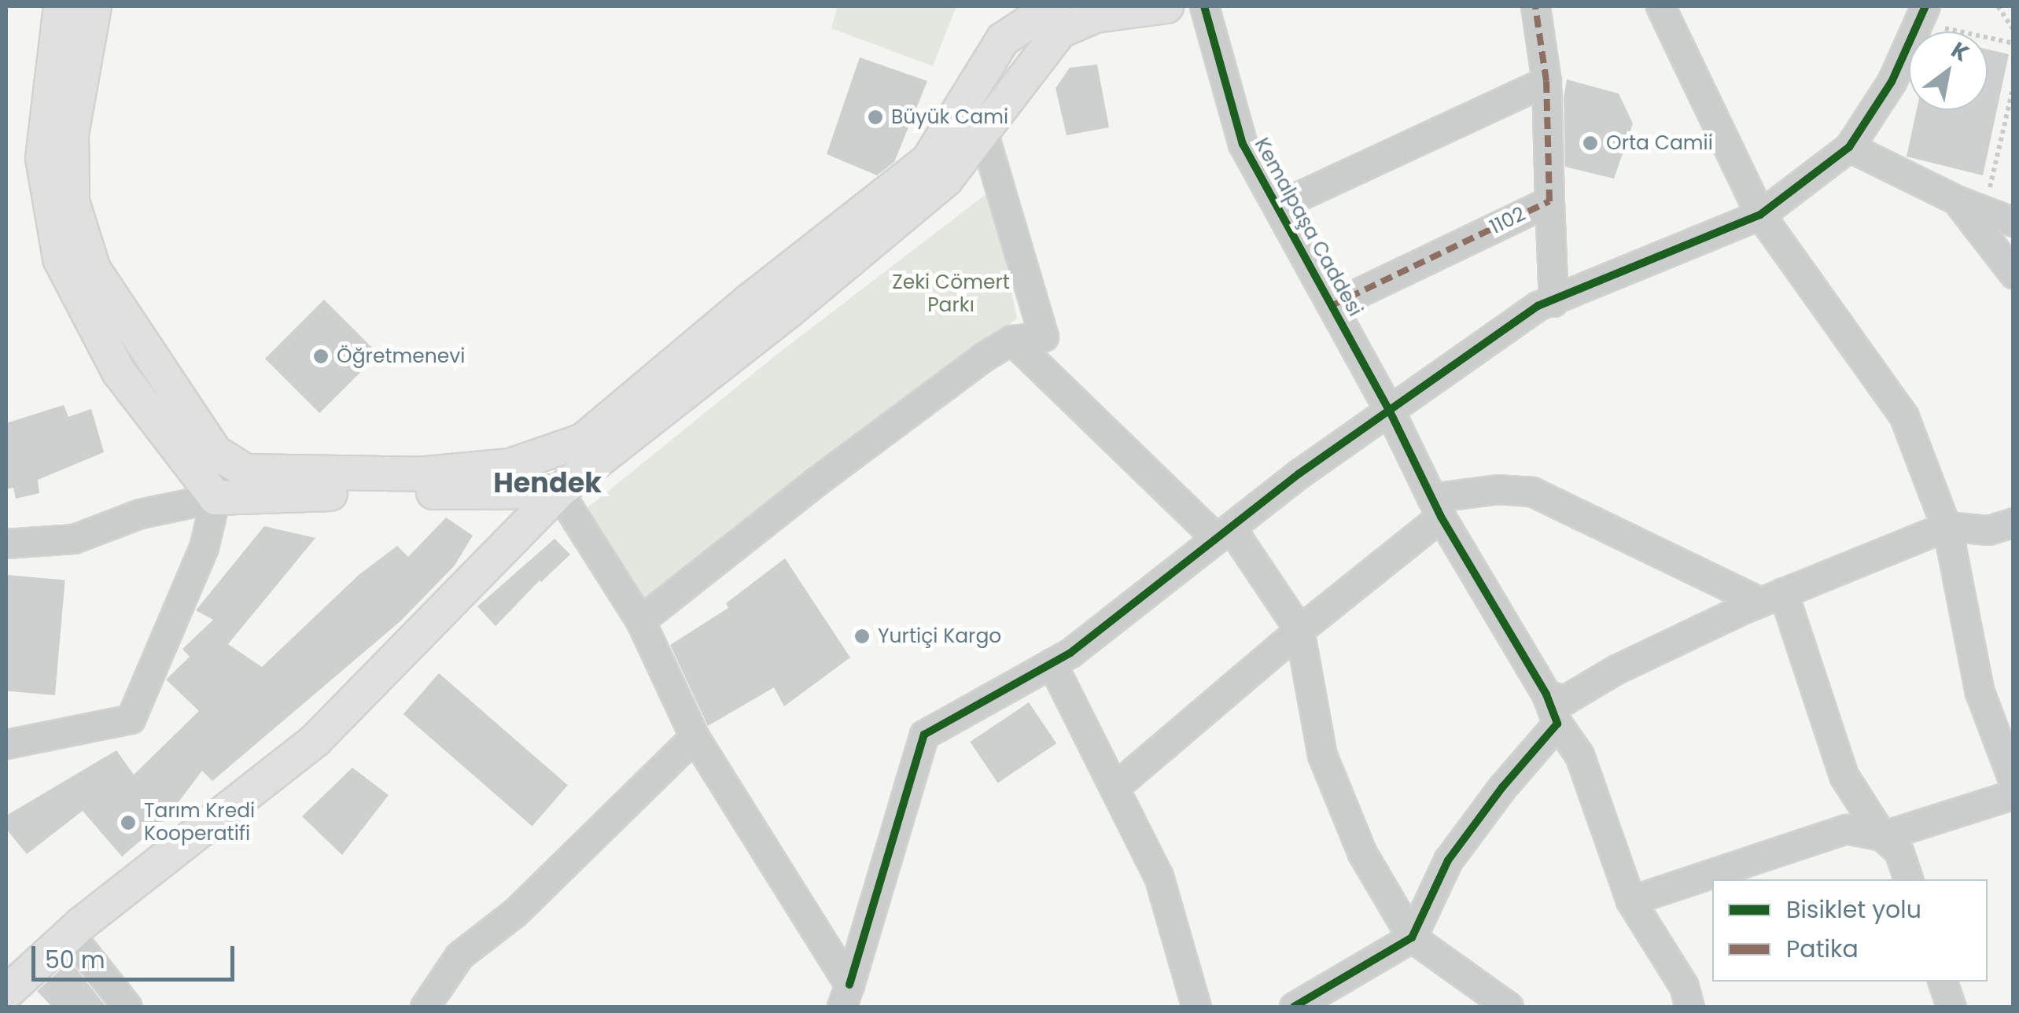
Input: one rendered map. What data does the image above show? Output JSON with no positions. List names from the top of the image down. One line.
{"streets":{"street":["1102","Kemalpaşa Caddesi"]},"crossings":[["1102","Kemalpaşa Caddesi"]],"districts":["Hendek"],"parks":["Zeki Cömert Parkı"],"places":["Büyük Cami","Orta Camii","Öğretmenevi","Yurtiçi Kargo","Tarım Kredi Kooperatifi"],"legend":["Bisiklet yolu","Patika"],"scale_bar":"50 m","north":"top right"}
